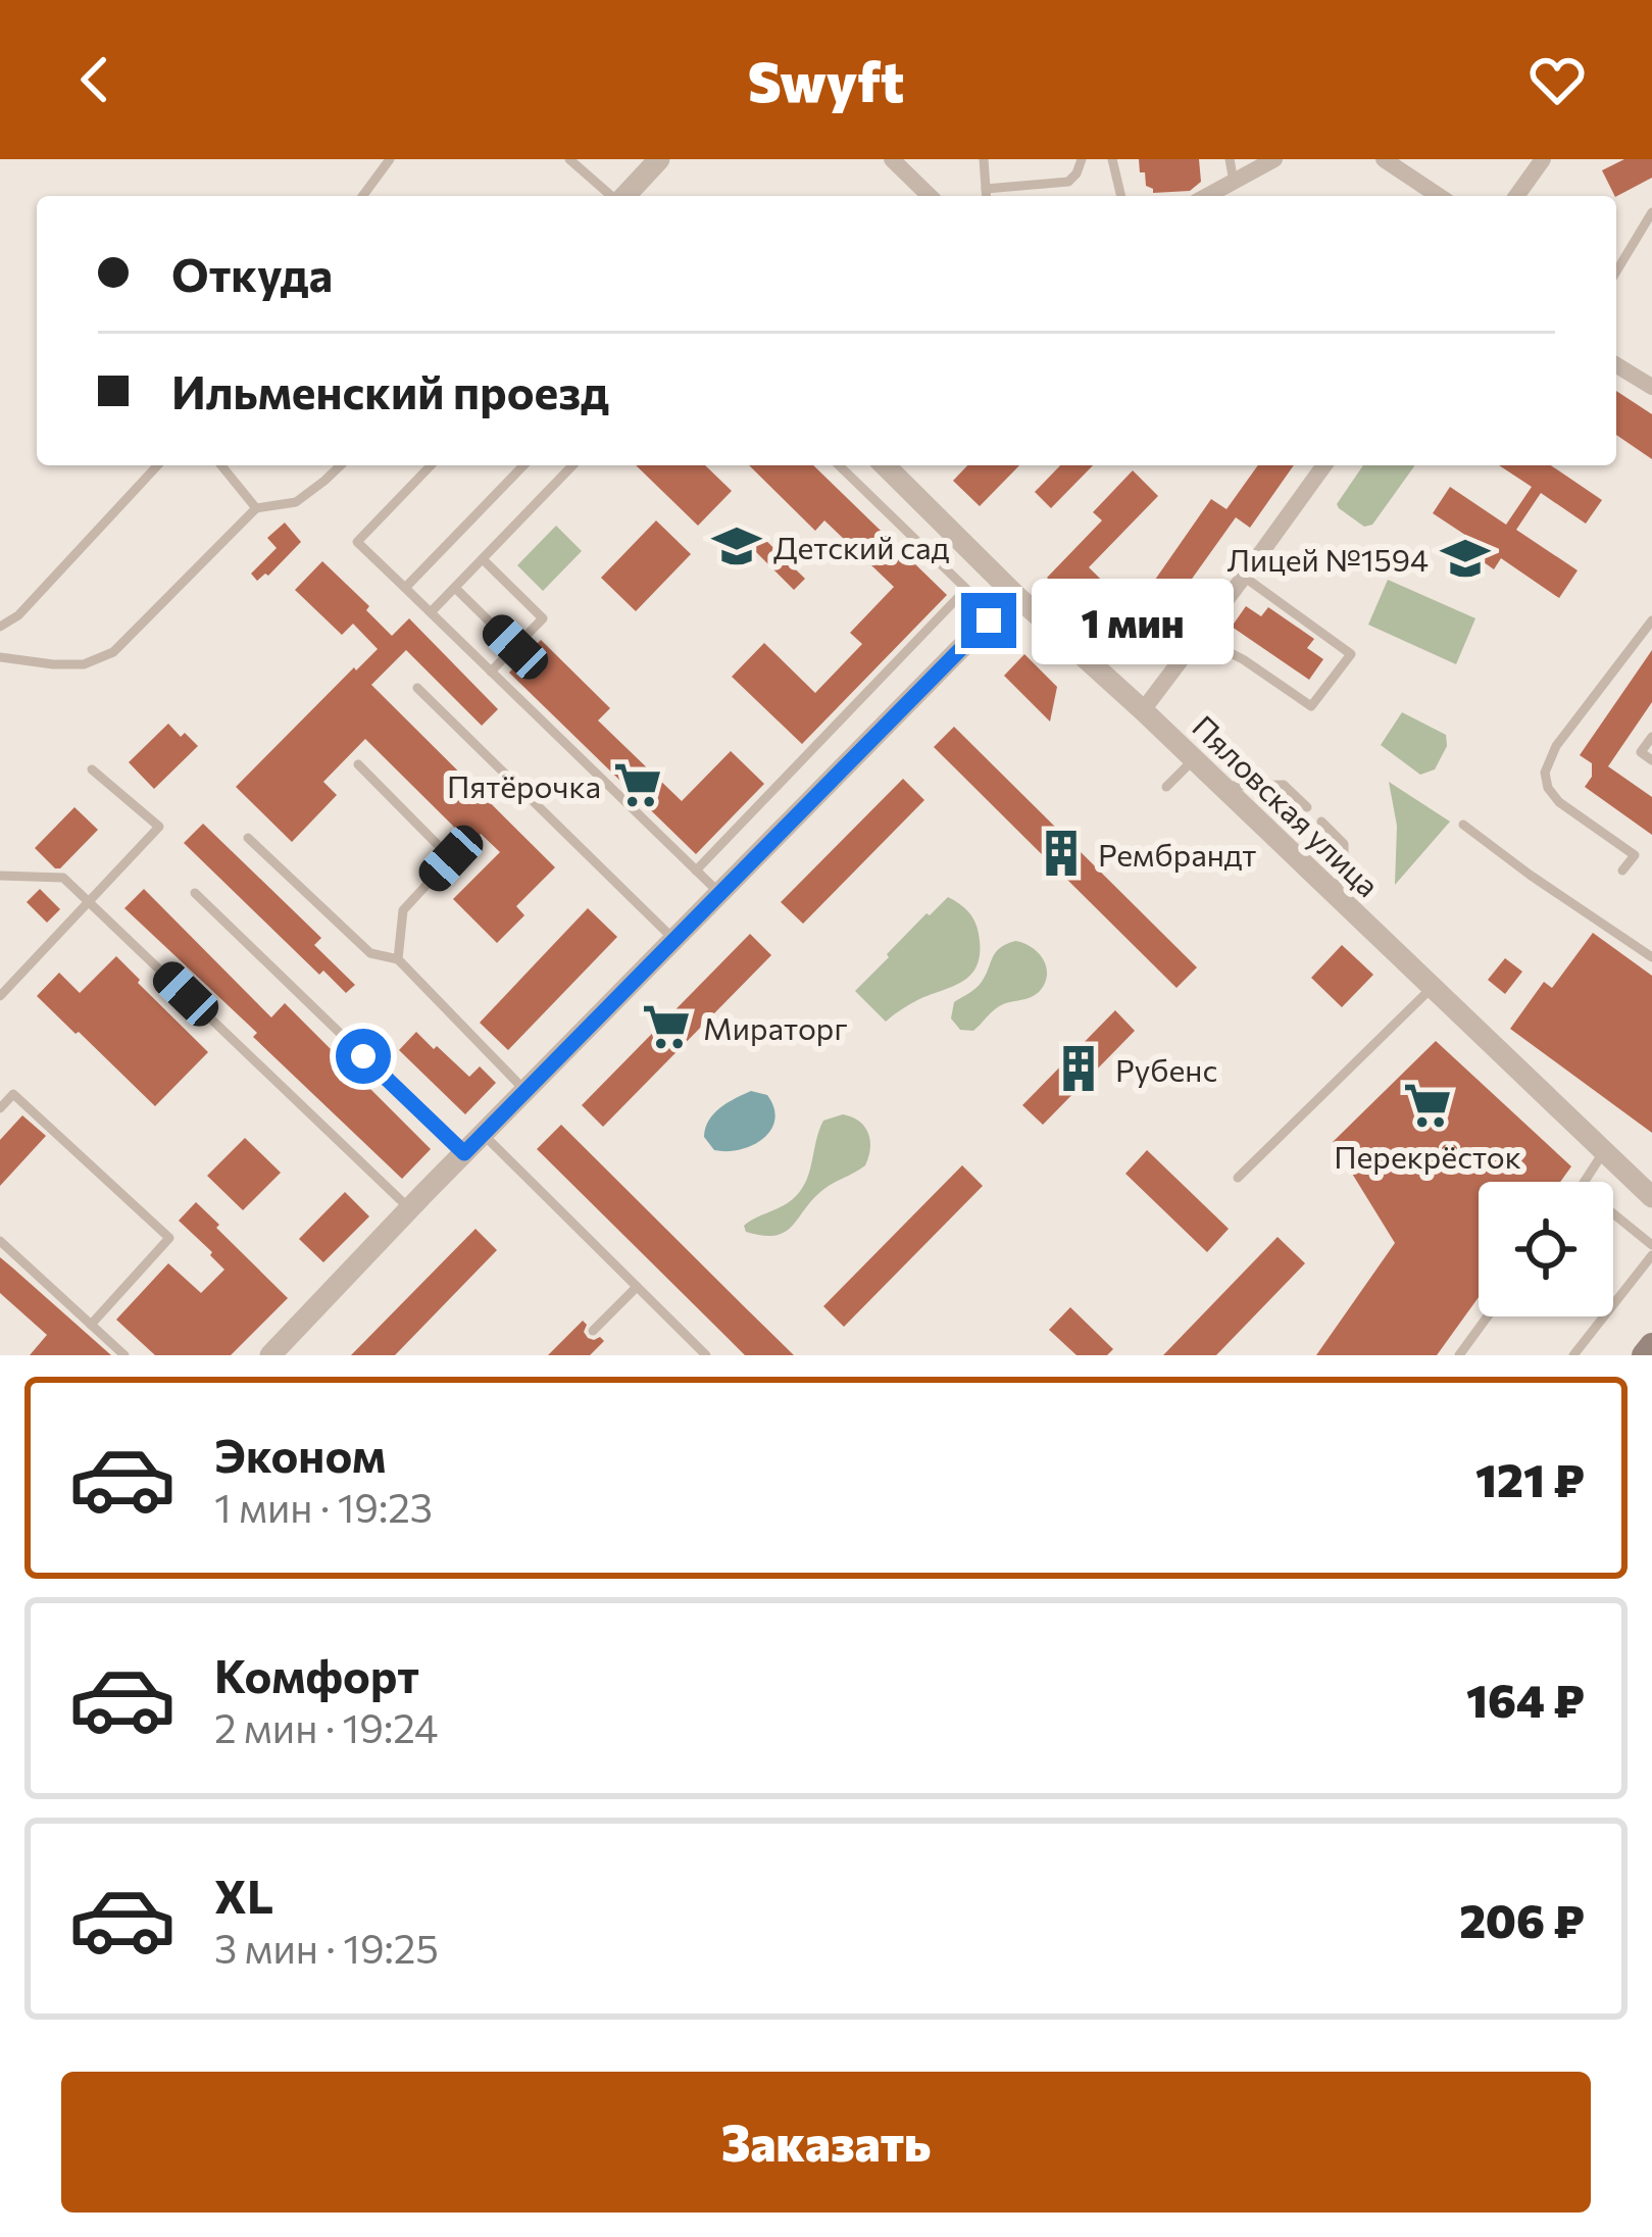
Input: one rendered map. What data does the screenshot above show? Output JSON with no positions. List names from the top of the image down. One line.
{"streets":{"street":["Пяловская улица"]},"places":{"school or university":["Детский сад","Лицей №1594"],"supermarket":["Пятёрочка","Мираторг","Перекрёсток"],"building":["Рембрандт","Рубенс"]},"page":{"header":"Swyft","banner":["Откуда","Ильменский проезд"],"bubble":"1 мин","list":[{"name":"Эконом","note":"1 мин · 19:23","value":"121 ₽"},{"name":"Комфорт","note":"2 мин · 19:24","value":"164 ₽"},{"name":"XL","note":"3 мин · 19:25","value":"206 ₽"}],"buttons":"Заказать"}}
